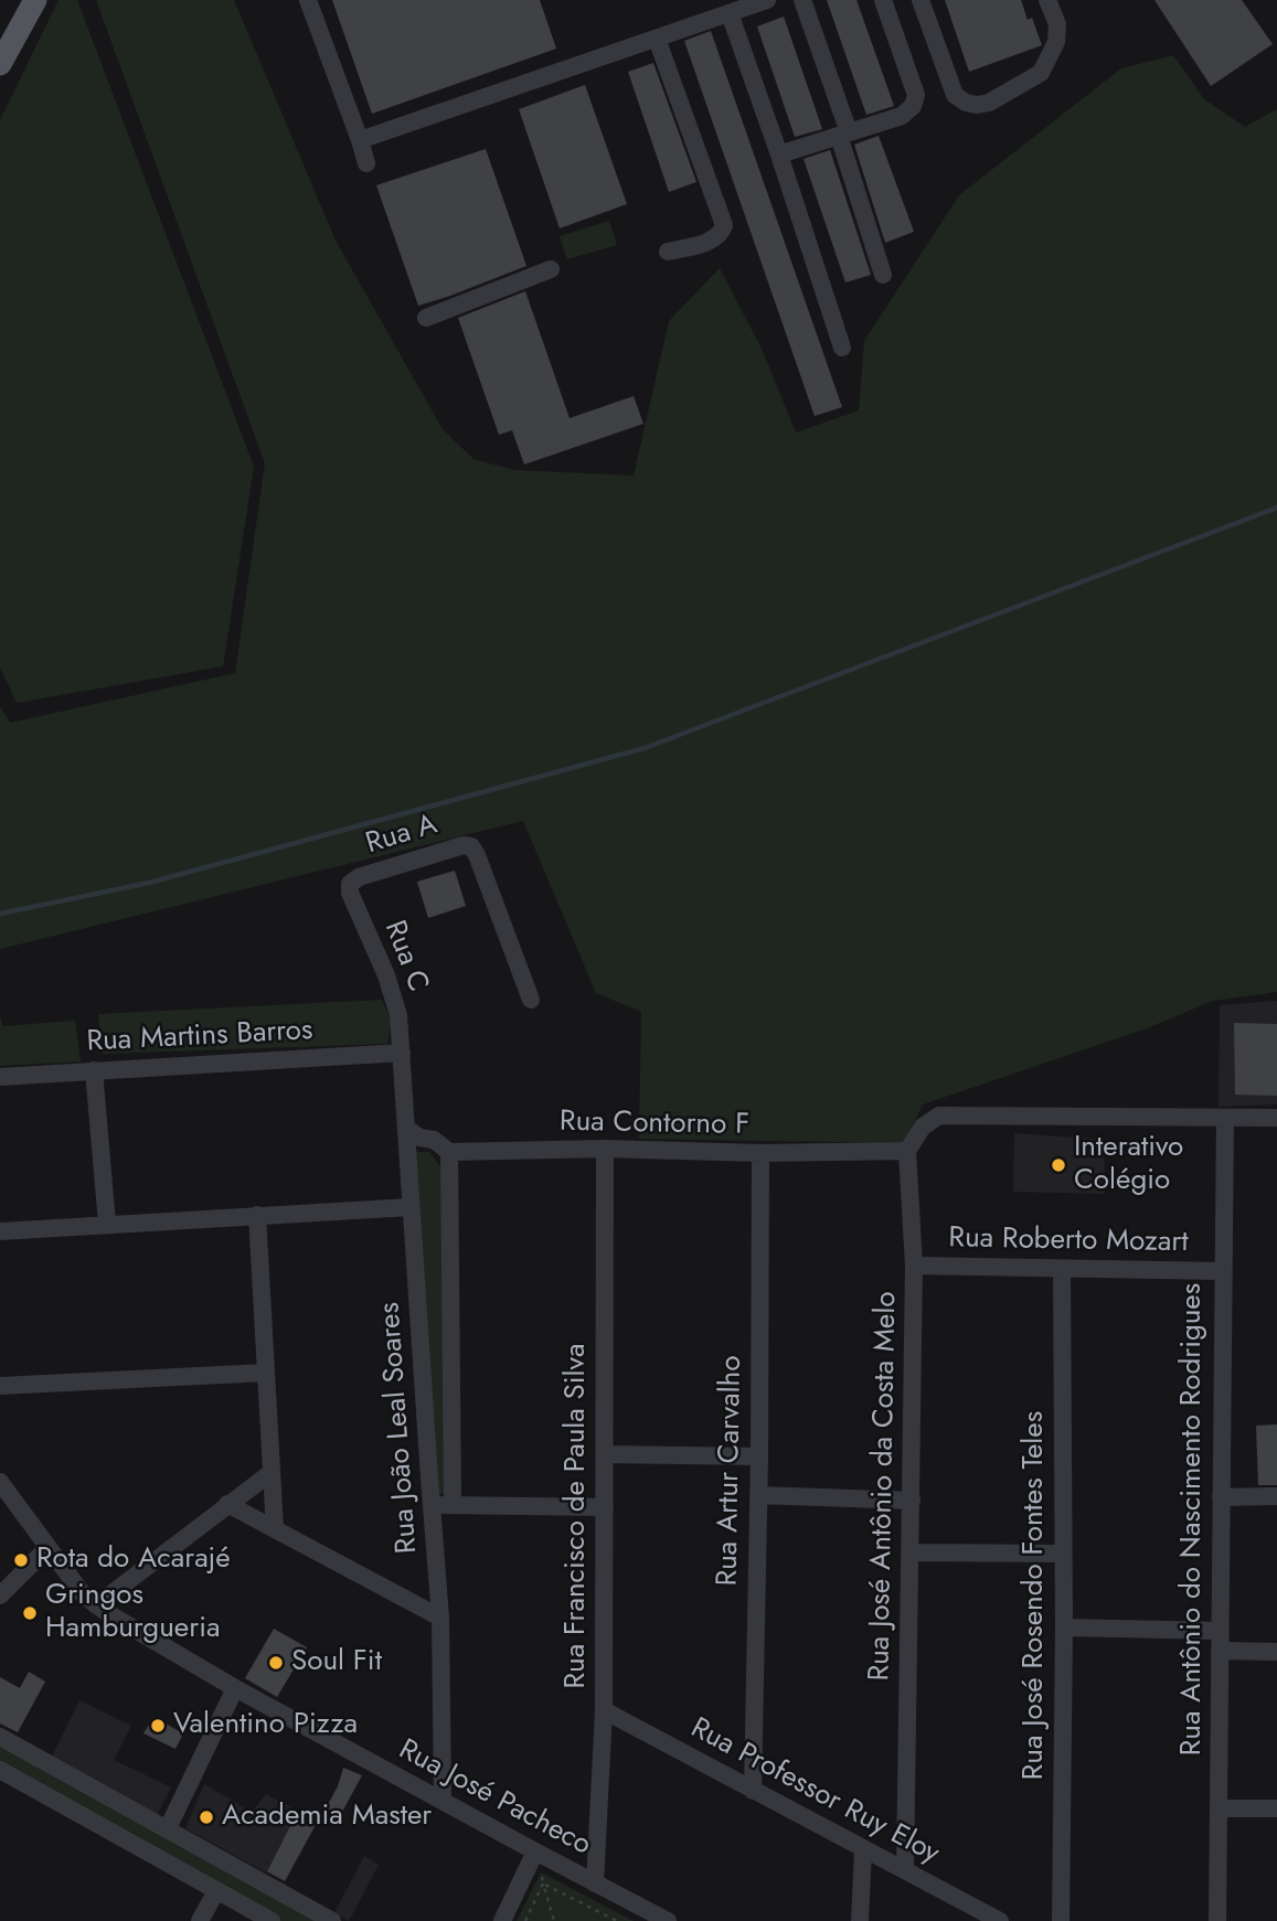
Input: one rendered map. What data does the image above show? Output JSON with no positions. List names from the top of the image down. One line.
{"streets":{"street":["Rua A","Rua C","Rua Martins Barros","Rua Contorno F","Rua Roberto Mozart","Rua João Leal Soares","Rua Artur Carvalho","Rua José Antônio da Costa Melo","Rua Francisco de Paula Silva","Rua Antônio do Nascimento Rodrigues","Rua José Rosendo Fontes Teles","Rua Professor Ruy Eloy","Rua José Pacheco"]},"crossings":[["Rua A","Rua C"],["Rua C","Rua Martins Barros"],["Rua C","Rua João Leal Soares"],["Rua Martins Barros","Rua João Leal Soares"],["Rua Contorno F","Rua João Leal Soares"],["Rua Contorno F","Rua Artur Carvalho"],["Rua Contorno F","Rua José Antônio da Costa Melo"],["Rua Contorno F","Rua Francisco de Paula Silva"],["Rua Roberto Mozart","Rua José Antônio da Costa Melo"],["Rua Roberto Mozart","Rua Antônio do Nascimento Rodrigues"],["Rua Roberto Mozart","Rua José Rosendo Fontes Teles"],["Rua João Leal Soares","Rua José Pacheco"],["Rua Artur Carvalho","Rua Professor Ruy Eloy"],["Rua José Antônio da Costa Melo","Rua Professor Ruy Eloy"],["Rua Francisco de Paula Silva","Rua Professor Ruy Eloy"],["Rua Francisco de Paula Silva","Rua José Pacheco"]],"places":["Interativo Colégio","Rota do Acarajé","Gringos Hamburgueria","Soul Fit","Valentino Pizza","Academia Master"]}
